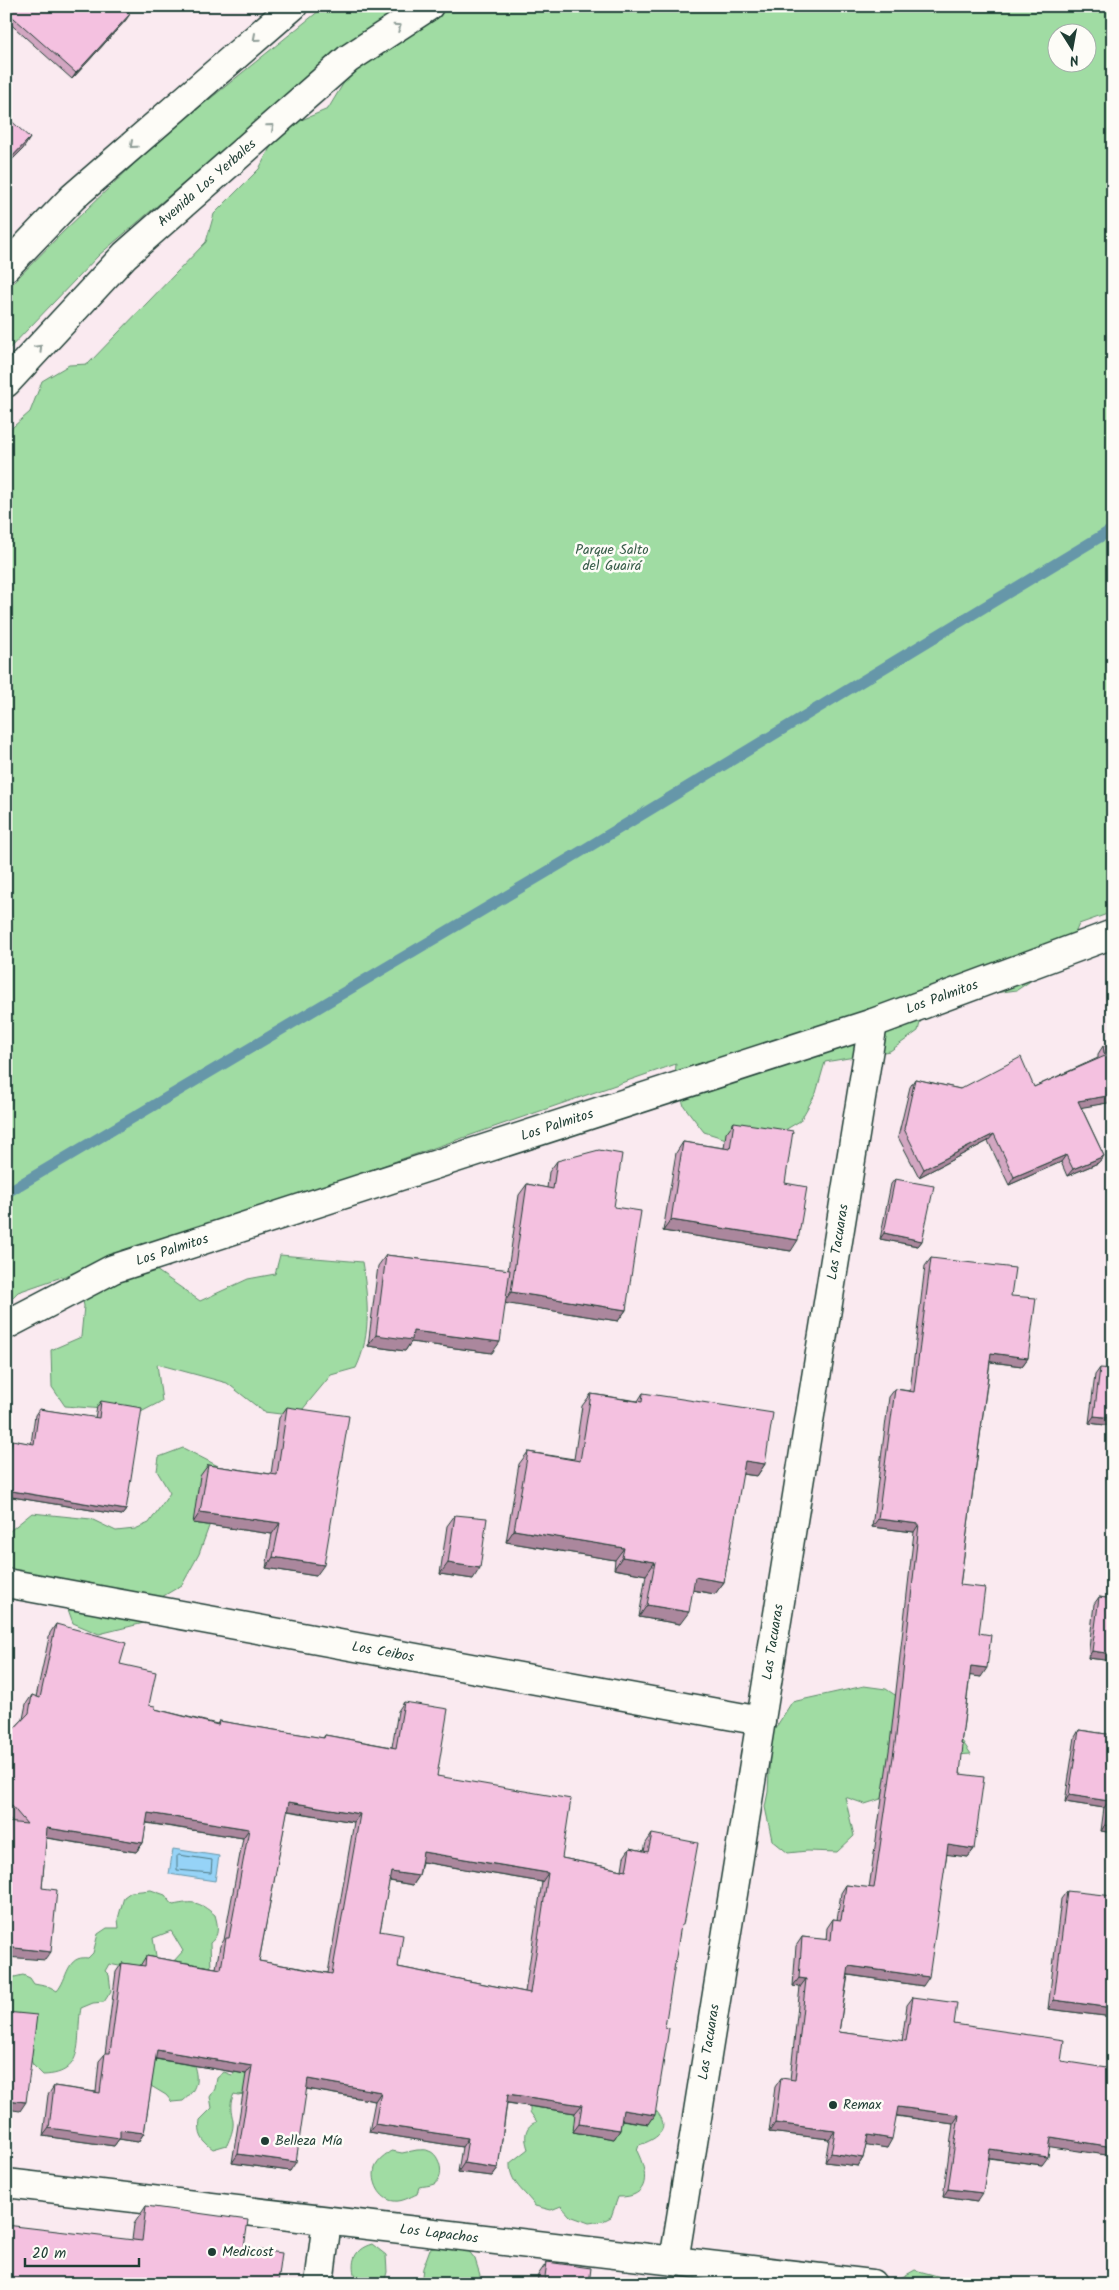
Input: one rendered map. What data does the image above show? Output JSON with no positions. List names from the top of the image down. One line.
{"streets":{"street":["Avenida Los Yerbales","Los Palmitos","Las Tacuaras","Los Ceibos","Los Lapachos"]},"crossings":[["Los Palmitos","Las Tacuaras"],["Las Tacuaras","Los Ceibos"],["Las Tacuaras","Los Lapachos"]],"parks":["Parque Salto del Guairá"],"places":["Remax","Belleza Mía","Medicost"],"scale_bar":"20 m","north":"bottom"}
